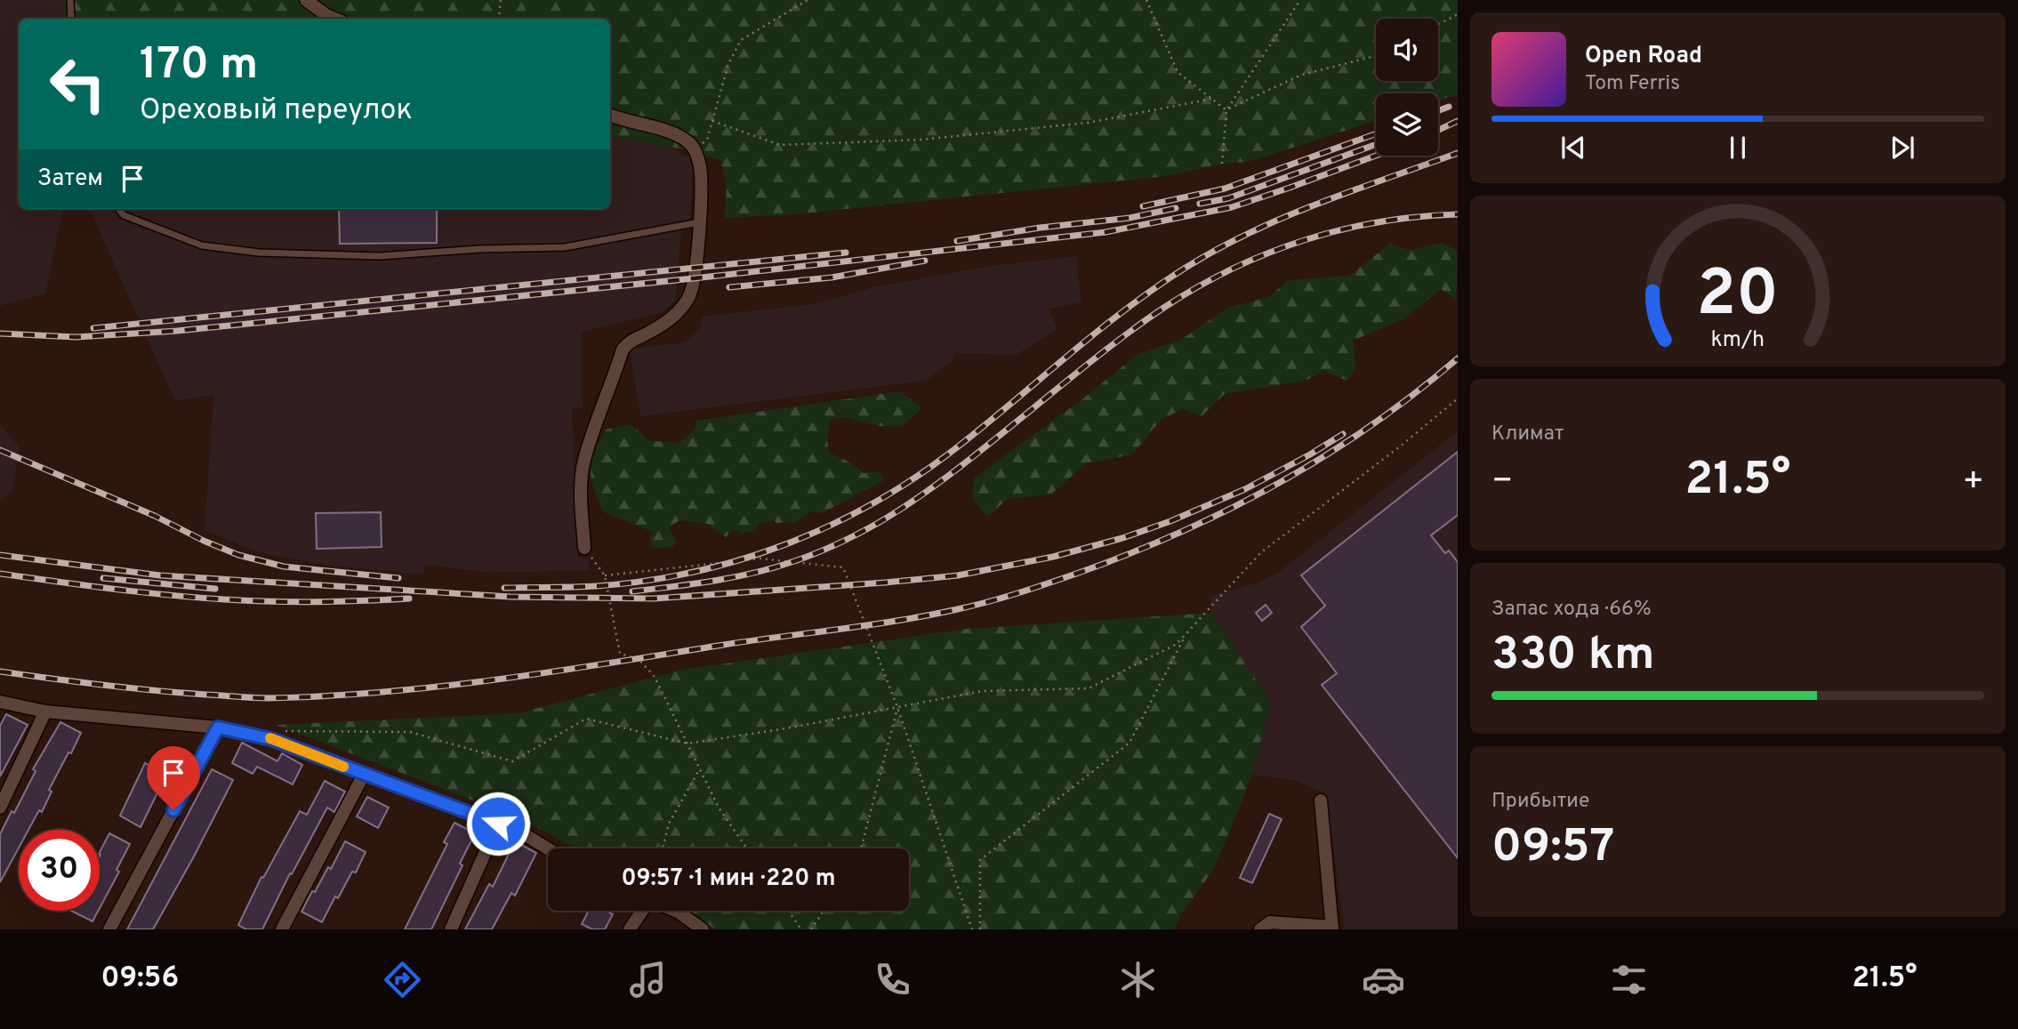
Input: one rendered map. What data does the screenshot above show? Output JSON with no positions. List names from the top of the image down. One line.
{"page":{"turn":["170 m","Ореховый переулок"],"song":["Open Road","Tom Ferris"],"then":"Затем","tile":["Климат",["Запас хода · 66%","330 km"],["Прибытие","09:57"]],"heat":["−","21.5°","+"],"limit":"30","trip":"09:57 · 1 мин · 220 m","tabs":["09:56","21.5°"],"gauge":["20","km/h"]}}
